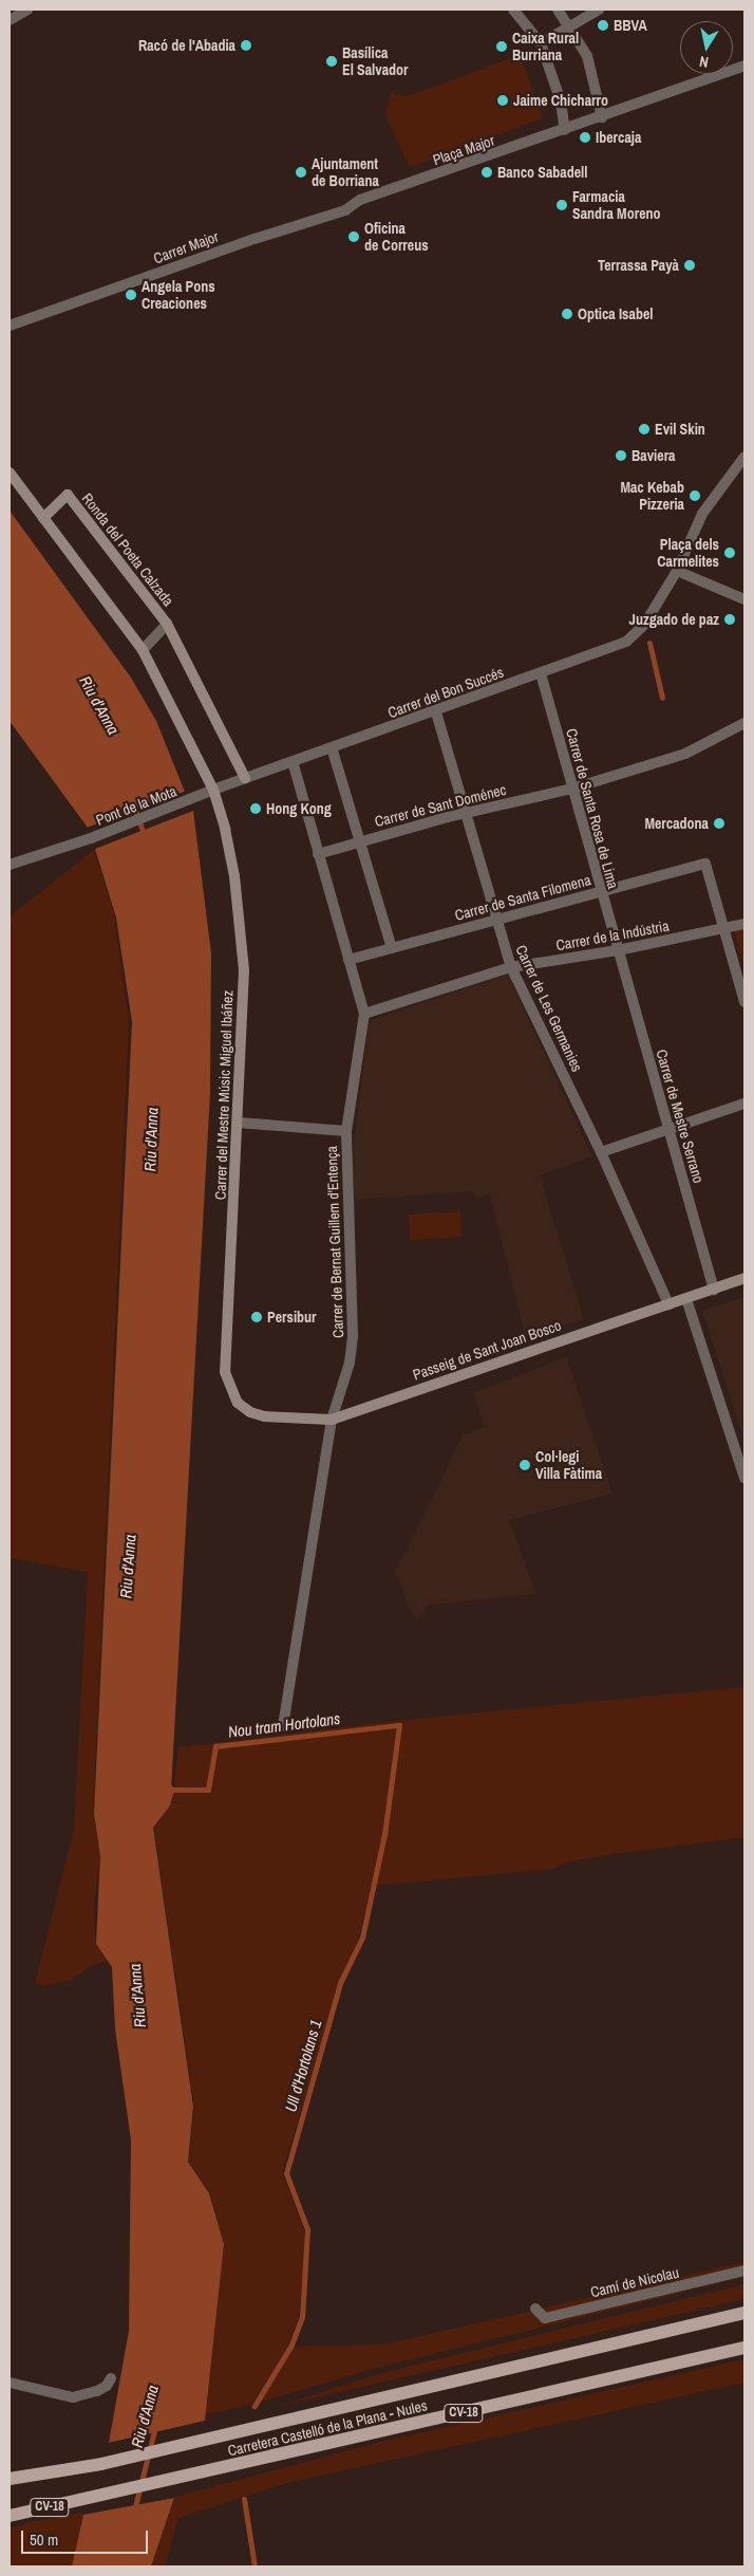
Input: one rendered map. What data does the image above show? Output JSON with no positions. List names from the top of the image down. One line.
{"streets":{"main road":["CV-18","Carretera Castelló de la Plana - Nules"],"street":["Plaça Major","Carrer Major","Ronda del Poeta Calzada","Carrer del Bon Succés","Pont de la Mota","Carrer de Sant Doménec","Carrer de Santa Rosa de Lima","Carrer de Santa Filomena","Carrer de la Indústria","Carrer de Les Germanies","Carrer del Mestre Músic Miguel Ibáñez","Carrer de Mestre Serrano","Carrer de Bernat Guillem d'Entença","Passeig de Sant Joan Bosco","Camí de Nicolau"]},"crossings":[["Plaça Major","Carrer Major"],["Ronda del Poeta Calzada","Carrer del Bon Succés"],["Carrer del Bon Succés","Pont de la Mota"],["Carrer del Bon Succés","Carrer de Santa Rosa de Lima"],["Carrer del Bon Succés","Carrer de Les Germanies"],["Carrer del Bon Succés","Carrer del Mestre Músic Miguel Ibáñez"],["Carrer del Bon Succés","Carrer de Bernat Guillem d'Entença"],["Carrer de Sant Doménec","Carrer de Santa Rosa de Lima"],["Carrer de Sant Doménec","Carrer de Les Germanies"],["Carrer de Sant Doménec","Carrer de Bernat Guillem d'Entença"],["Carrer de Santa Rosa de Lima","Carrer de Santa Filomena"],["Carrer de Santa Rosa de Lima","Carrer de la Indústria"],["Carrer de Santa Rosa de Lima","Carrer de Mestre Serrano"],["Carrer de Santa Filomena","Carrer de la Indústria"],["Carrer de Santa Filomena","Carrer de Les Germanies"],["Carrer de Santa Filomena","Carrer de Bernat Guillem d'Entença"],["Carrer de la Indústria","Carrer de Les Germanies"],["Carrer de la Indústria","Carrer de Mestre Serrano"],["Carrer de la Indústria","Carrer de Bernat Guillem d'Entença"],["Carrer de Les Germanies","Passeig de Sant Joan Bosco"],["Carrer del Mestre Músic Miguel Ibáñez","Passeig de Sant Joan Bosco"],["Carrer de Mestre Serrano","Passeig de Sant Joan Bosco"],["Carrer de Bernat Guillem d'Entença","Passeig de Sant Joan Bosco"]],"water":["Riu d'Anna","Nou tram Hortolans","Ull d'Hortolans 1"],"places":["BBVA","Racó de l'Abadia","Caixa Rural Burriana","Basílica El Salvador","Jaime Chicharro","Ibercaja","Ajuntament de Borriana","Banco Sabadell","Farmacia Sandra Moreno","Oficina de Correus","Terrassa Payà","Angela Pons Creaciones","Optica Isabel","Evil Skin","Baviera","Mac Kebab Pizzeria","Plaça dels Carmelites","Juzgado de paz","Hong Kong","Mercadona","Persibur","Col·legi Villa Fàtima"],"scale_bar":"50 m","north":"bottom"}
